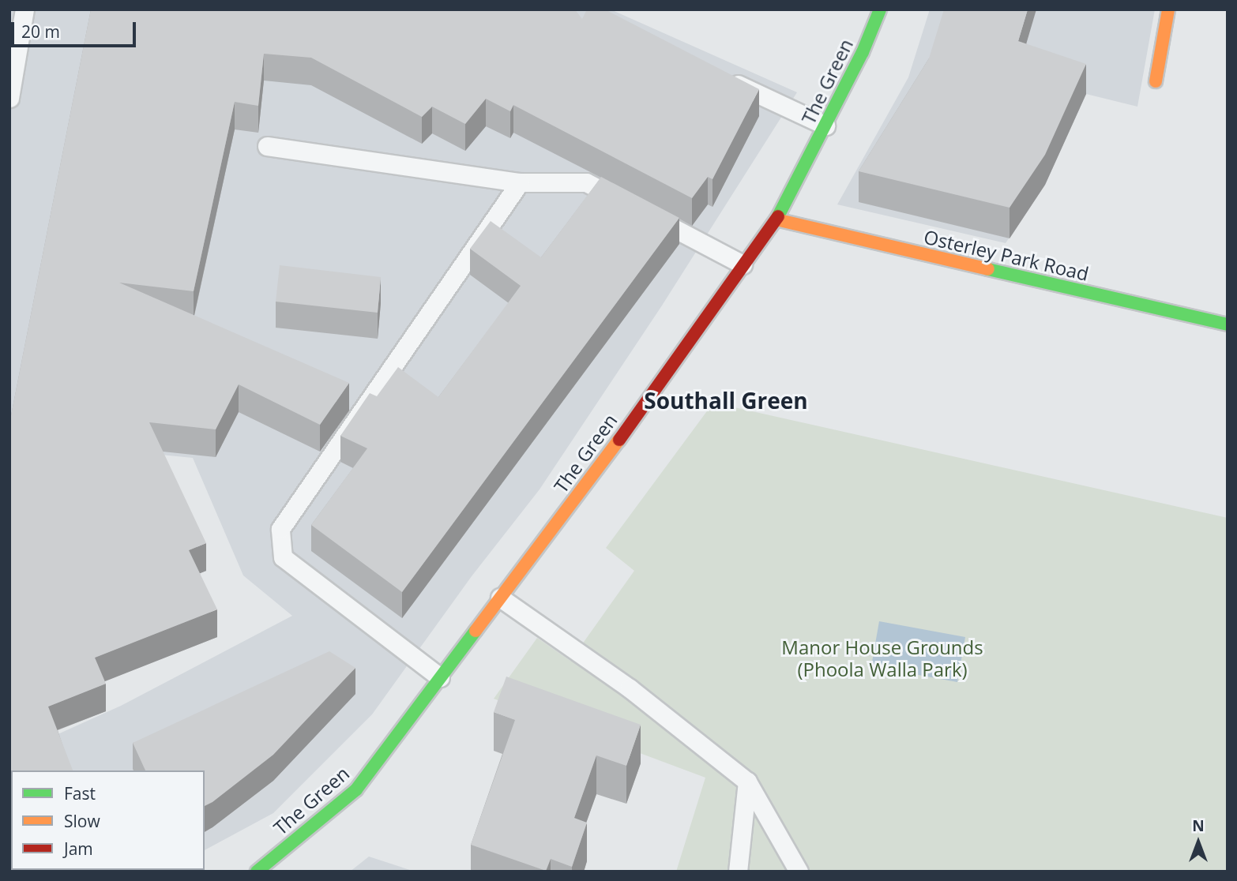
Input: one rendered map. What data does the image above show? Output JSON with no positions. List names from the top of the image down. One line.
{"streets":{"street":["The Green","Osterley Park Road"]},"crossings":[["The Green","Osterley Park Road"]],"districts":["Southall Green"],"parks":["Manor House Grounds (Phoola Walla Park)"],"legend":["Fast","Slow","Jam"],"scale_bar":"20 m","north":"top"}
